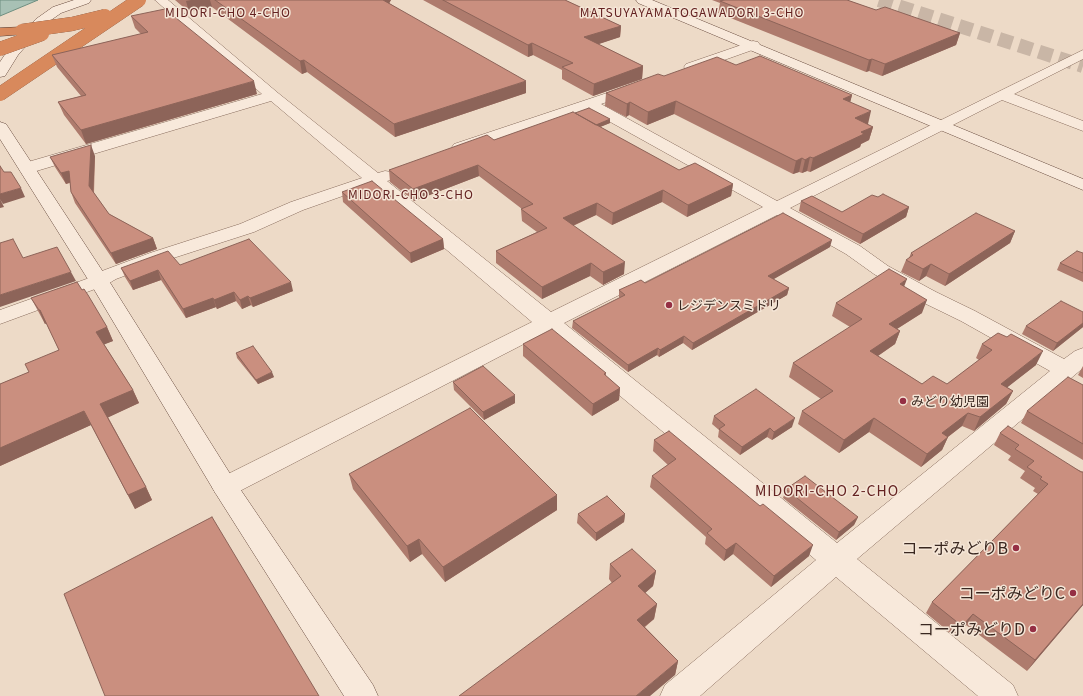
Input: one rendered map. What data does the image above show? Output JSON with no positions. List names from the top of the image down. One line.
{"districts":["MIDORI-CHO 4-CHO","MATSUYAYAMATOGAWADORI 3-CHO","MIDORI-CHO 3-CHO","MIDORI-CHO 2-CHO"],"places":["レジデンスミドリ","みどり幼児園","コーポみどりB","コーポみどりC","コーポみどりD"]}
